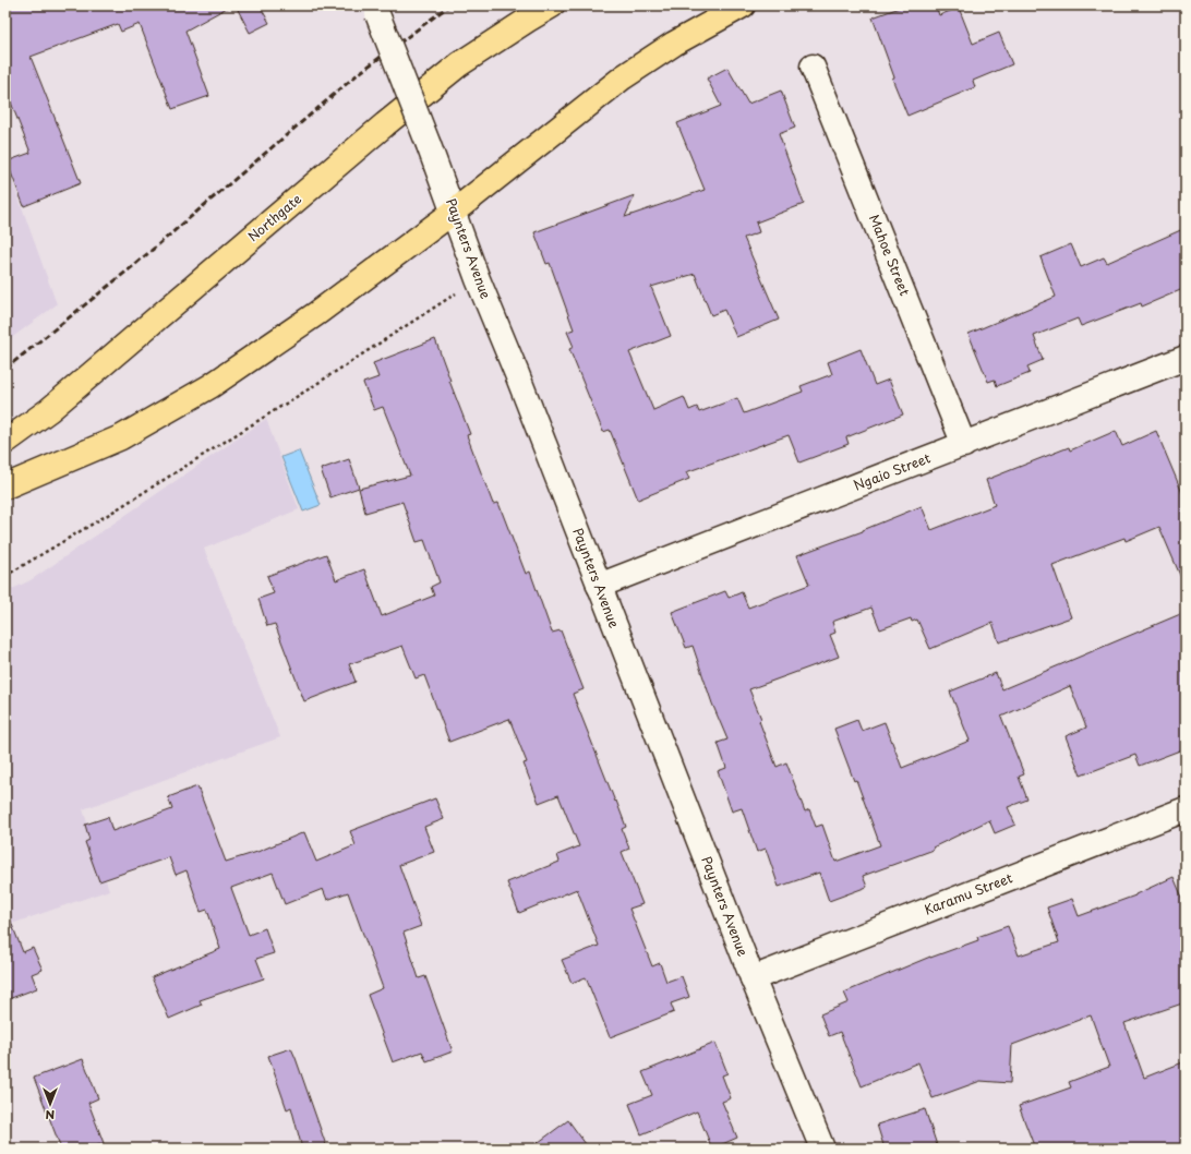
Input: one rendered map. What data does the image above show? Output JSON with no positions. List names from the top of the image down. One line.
{"streets":{"highway":["Northgate"],"street":["Paynters Avenue","Mahoe Street","Ngaio Street","Karamu Street"]},"crossings":[["Paynters Avenue","Ngaio Street"],["Paynters Avenue","Karamu Street"],["Mahoe Street","Ngaio Street"]],"north":"bottom"}
